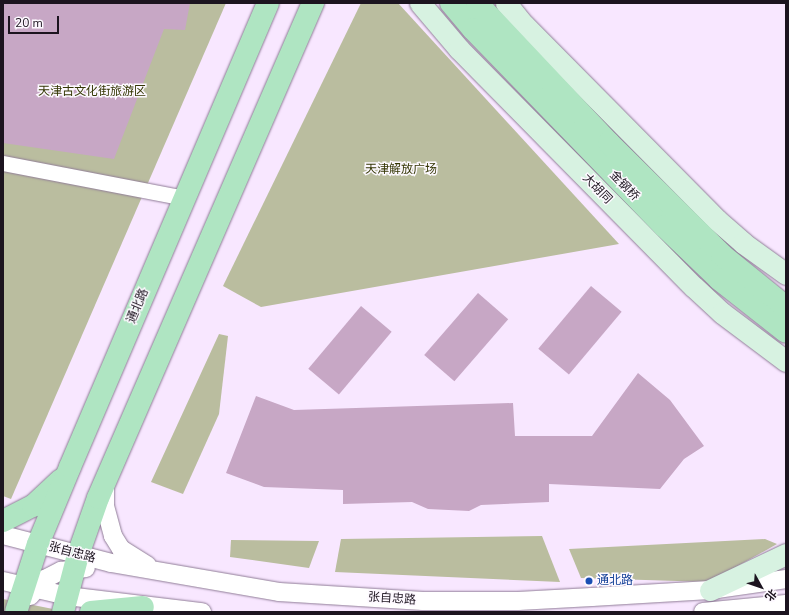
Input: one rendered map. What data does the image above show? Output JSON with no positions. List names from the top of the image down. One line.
{"streets":{"main road":["金钢桥","大胡同","通北路"],"street":["张自忠路"]},"crossings":[["通北路","张自忠路"]],"parks":["天津古文化街旅游区","天津解放广场"],"places":["通北路"],"scale_bar":"20 m","north":"bottom right"}
